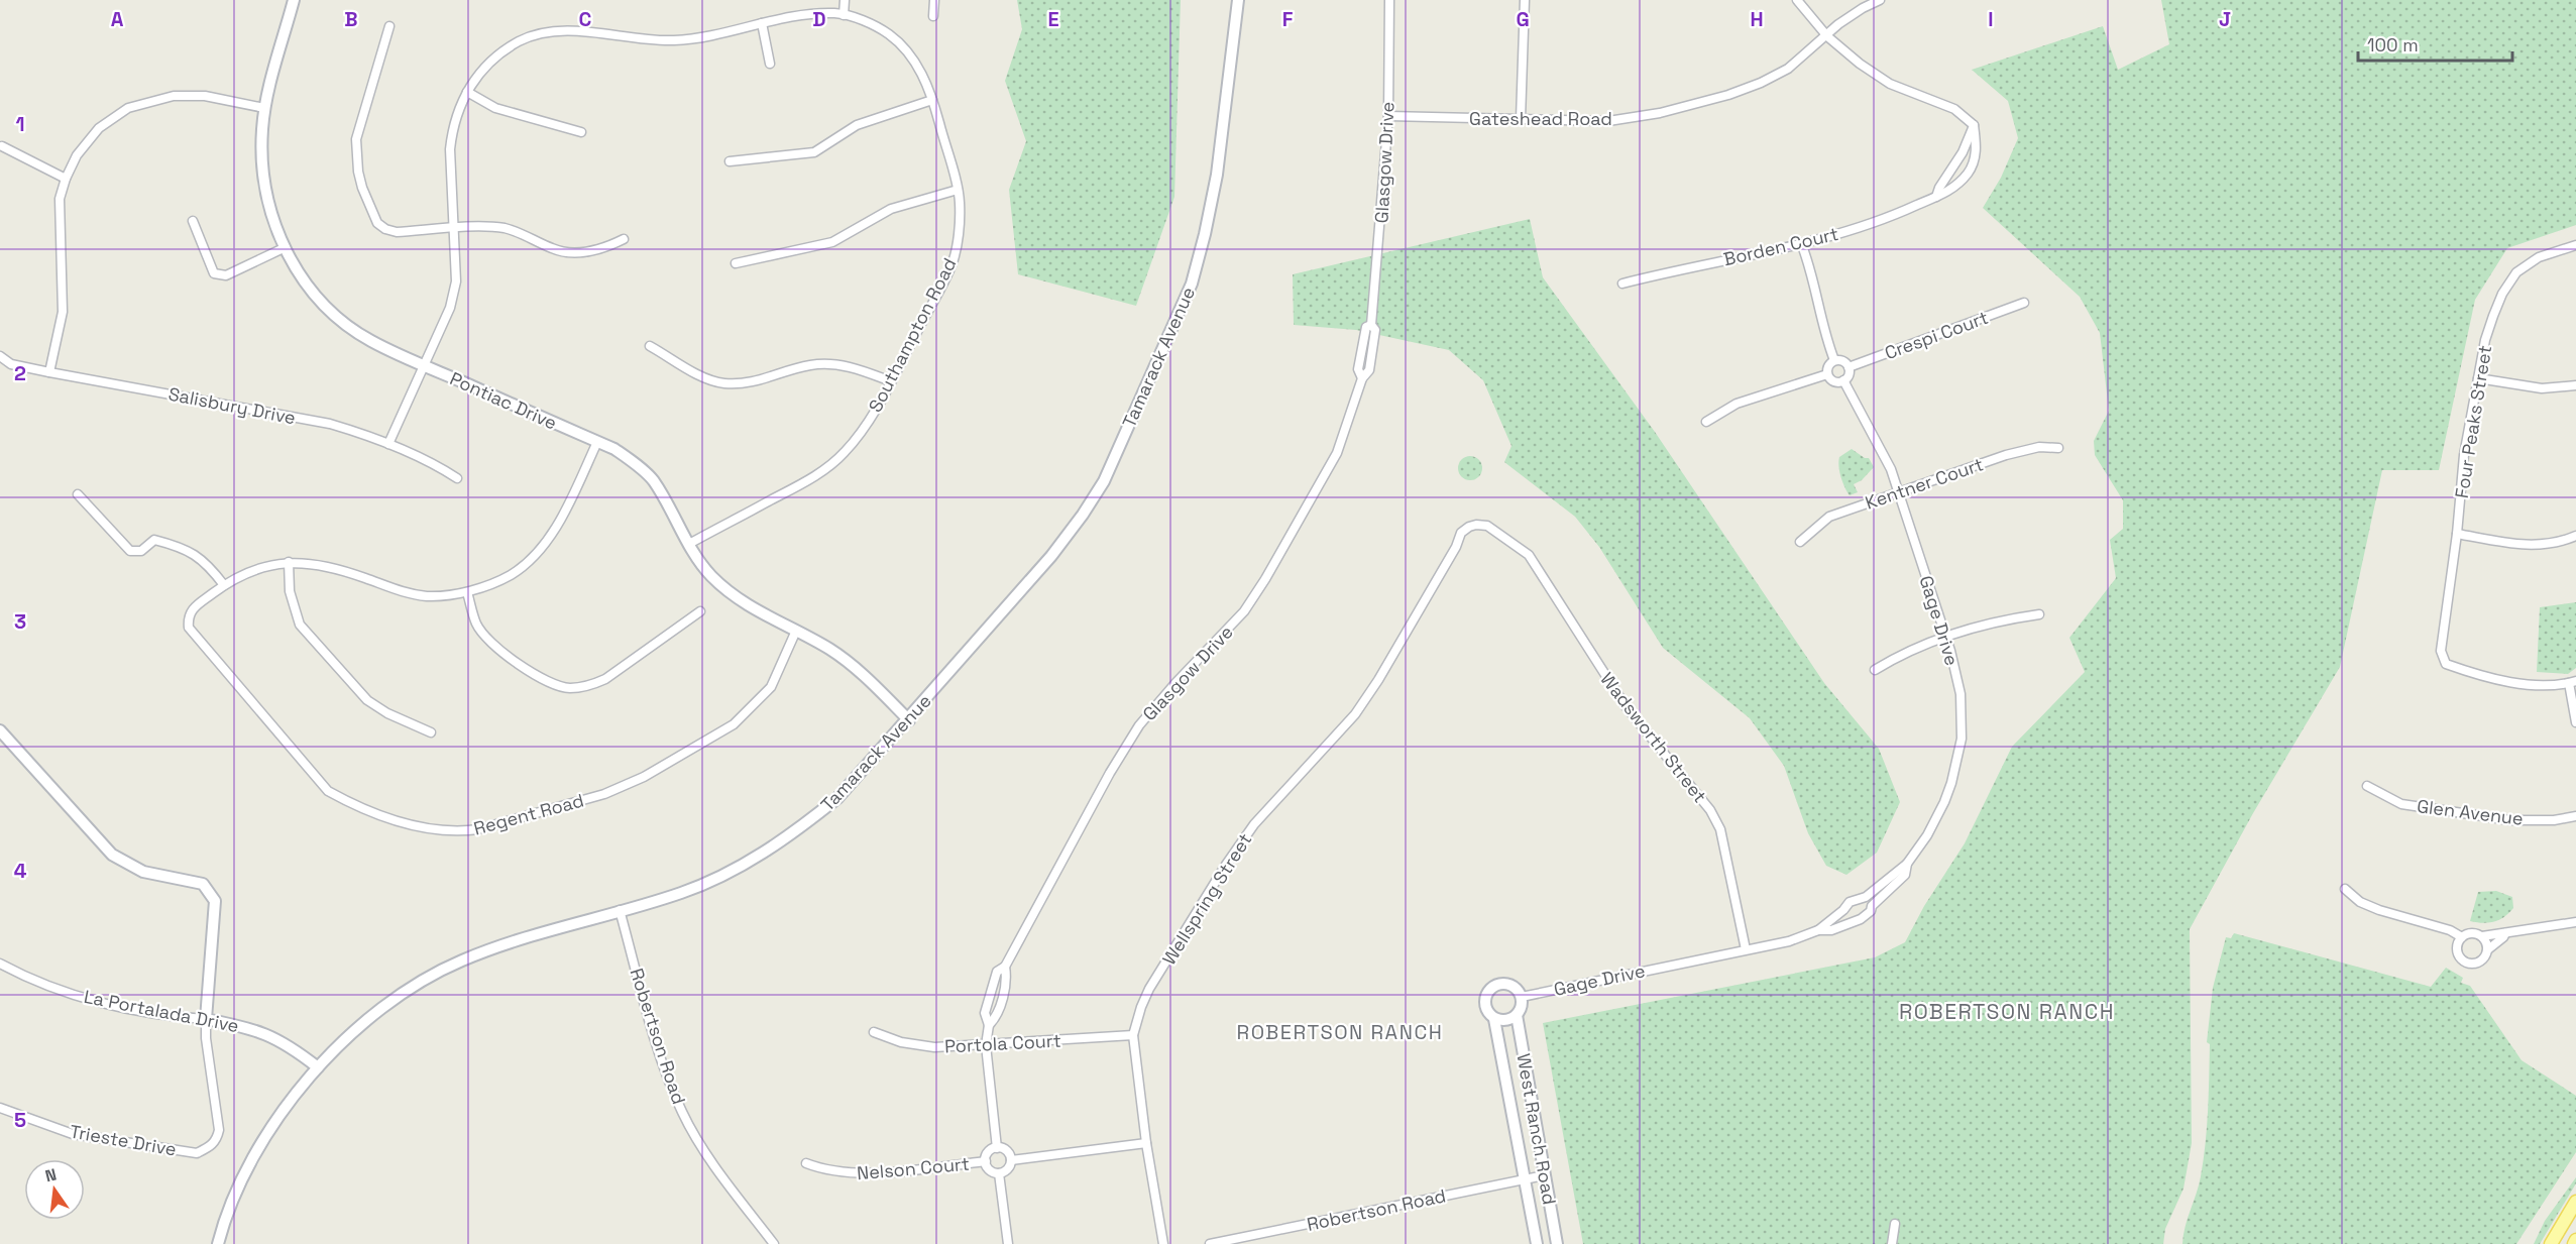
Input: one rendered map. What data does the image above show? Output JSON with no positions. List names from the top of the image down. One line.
{"streets":{"main road":["Tamarack Avenue","Pontiac Drive","La Portalada Drive","West Ranch Road"],"street":["Gateshead Road","Glasgow Drive","Borden Court","Southampton Road","Crespi Court","Salisbury Drive","Four Peaks Street","Kentner Court","Gage Drive","Wadsworth Street","Glen Avenue","Regent Road","Wellspring Street","Robertson Road","Portola Court","Trieste Drive","Nelson Court"]},"crossings":[["Gateshead Road","Glasgow Drive"],["Glasgow Drive","Portola Court"],["Glasgow Drive","Nelson Court"],["Southampton Road","Pontiac Drive"],["Southampton Road","Salisbury Drive"],["Crespi Court","Gage Drive"],["Tamarack Avenue","Pontiac Drive"],["Tamarack Avenue","La Portalada Drive"],["Tamarack Avenue","Robertson Road"],["Pontiac Drive","Regent Road"],["Kentner Court","Gage Drive"],["Gage Drive","Wadsworth Street"],["Gage Drive","West Ranch Road"],["Wadsworth Street","Wellspring Street"],["Wellspring Street","Portola Court"],["La Portalada Drive","Trieste Drive"],["Robertson Road","West Ranch Road"]],"districts":["ROBERTSON RANCH","ROBERTSON RANCH"],"scale_bar":"100 m","north":"top","grid":{"columns":["A","B","C","D","E","F","G","H","I","J"],"rows":["1","2","3","4","5"]}}
